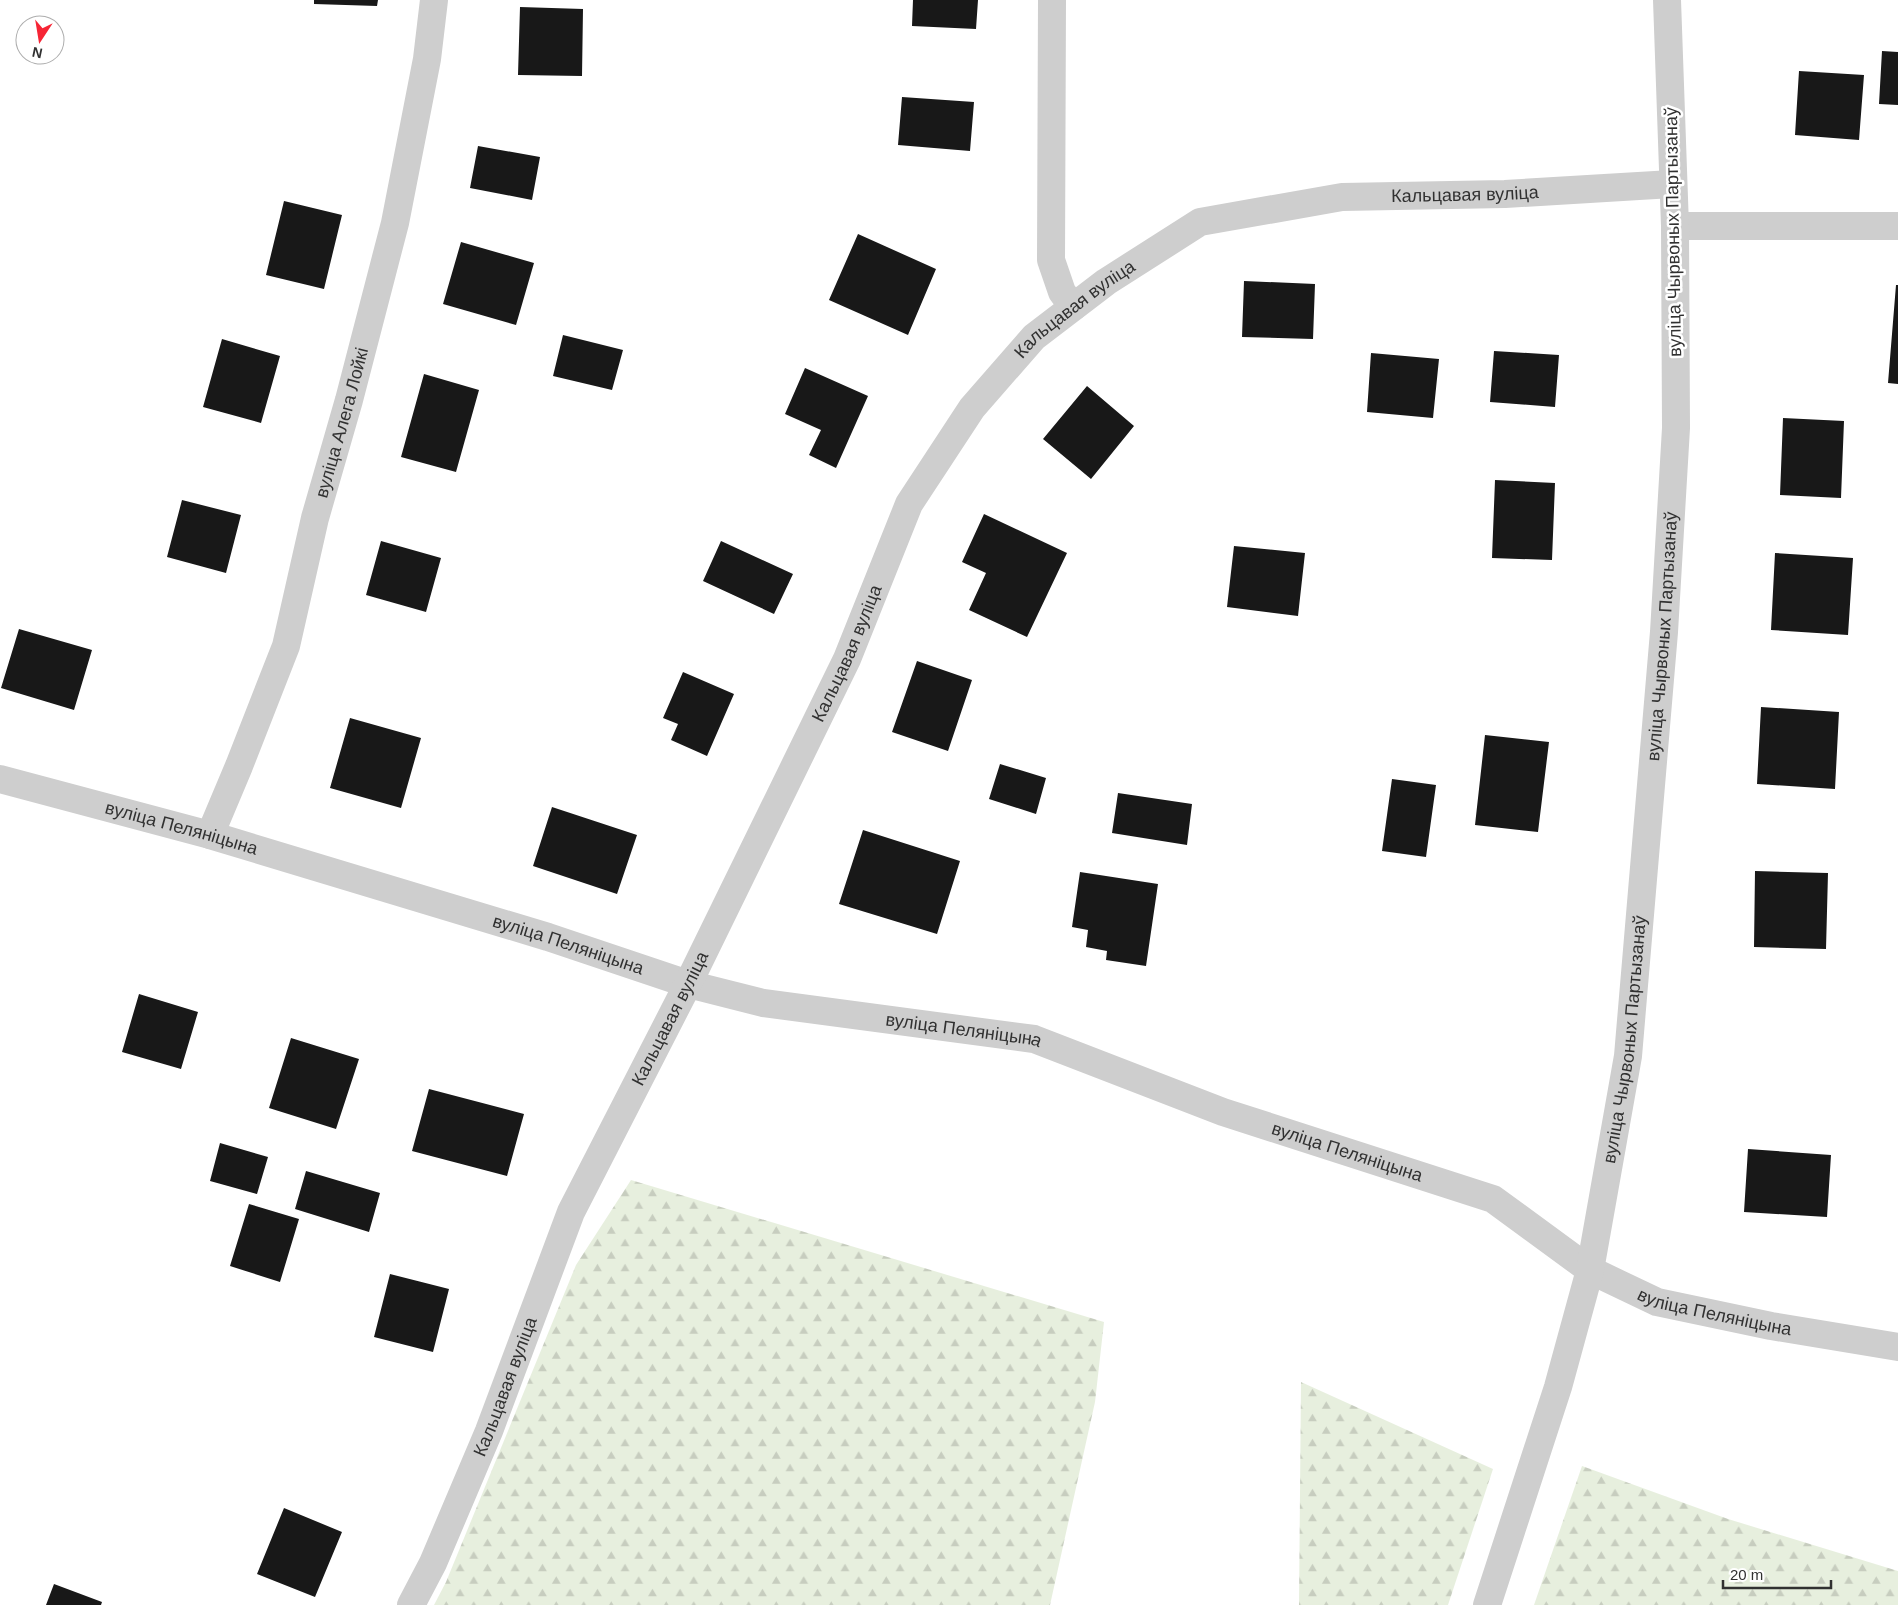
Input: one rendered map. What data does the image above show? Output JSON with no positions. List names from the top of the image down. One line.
{"streets":{"street":["Кальцавая вуліца","вуліца Чырвоных Партызанаў","вуліца Алега Лойкі","вуліца Пеляніцына"]},"crossings":[["Кальцавая вуліца","вуліца Чырвоных Партызанаў"],["Кальцавая вуліца","вуліца Пеляніцына"],["вуліца Чырвоных Партызанаў","вуліца Пеляніцына"],["вуліца Алега Лойкі","вуліца Пеляніцына"]],"scale_bar":"20 m","north":"bottom"}
